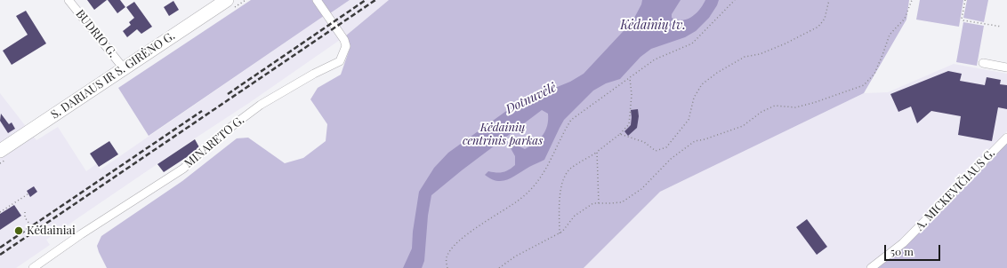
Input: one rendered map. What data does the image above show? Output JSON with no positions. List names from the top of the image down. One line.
{"streets":{"main road":["S. DARIAUS IR S. GIRĖNO G."],"street":["BUDRIO G.","MINARETO G.","A. MICKEVIČIAUS G."]},"crossings":[["BUDRIO G.","S. DARIAUS IR S. GIRĖNO G."]],"water":["Kėdainių tv.","Dotnuvėlė"],"parks":["Kėdainių centrinis parkas"],"places":["Kėdainiai"],"scale_bar":"50 m"}
